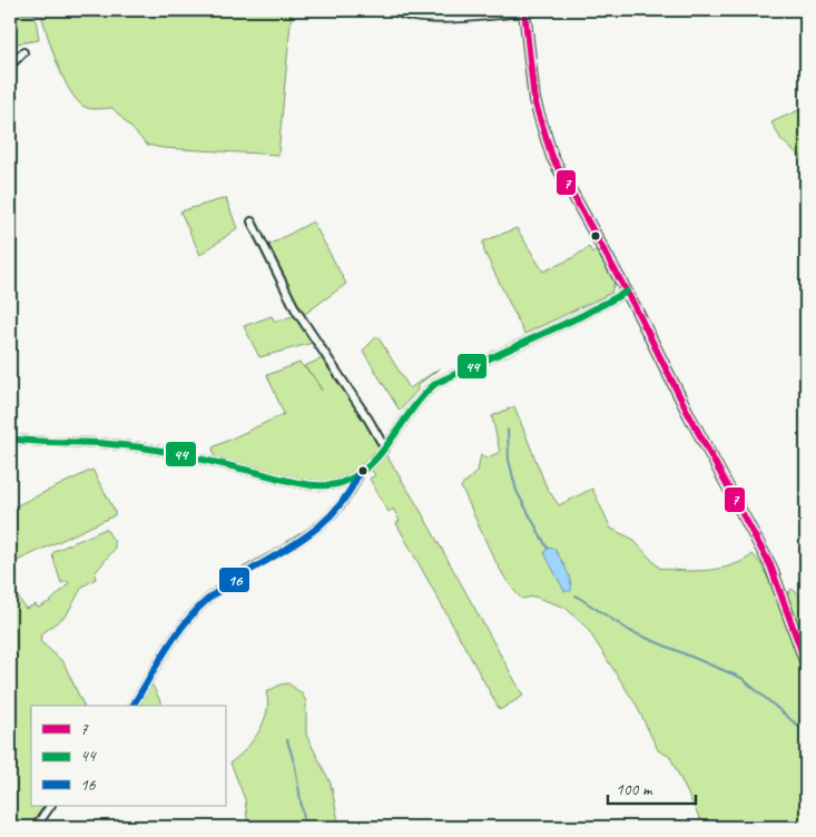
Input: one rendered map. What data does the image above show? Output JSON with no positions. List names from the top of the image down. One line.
{"lines":["transit line 7","transit line 44","transit line 16"],"legend":["7","44","16"],"scale_bar":"100 m"}
